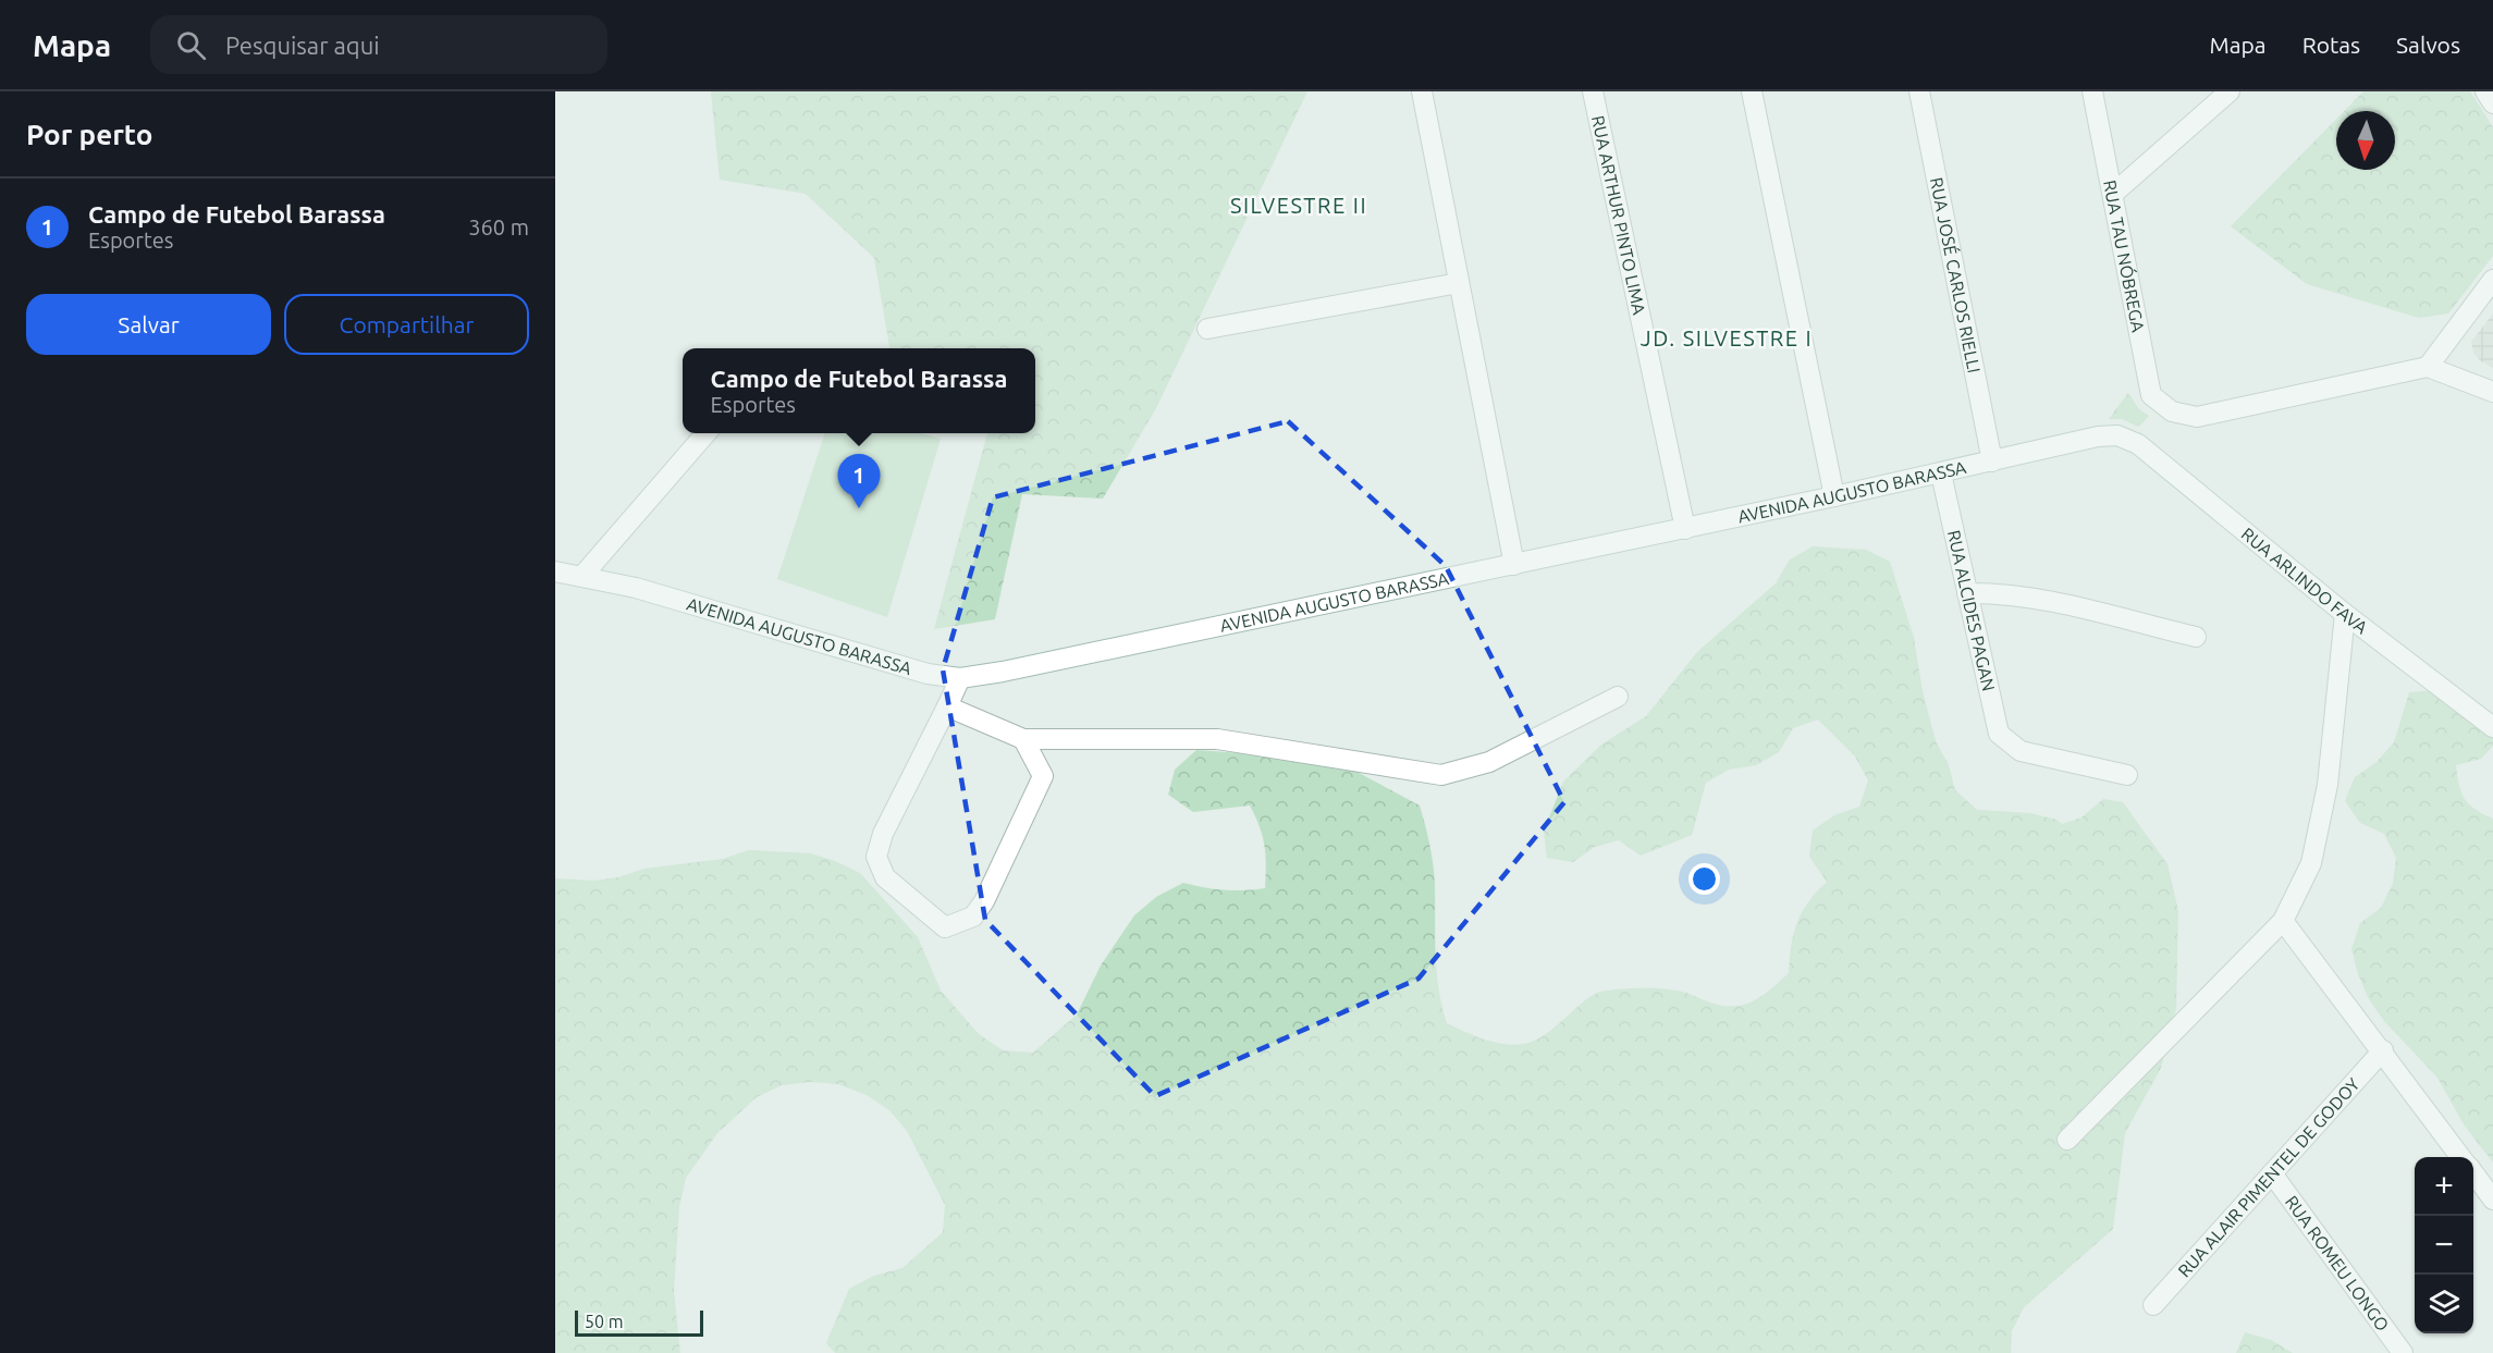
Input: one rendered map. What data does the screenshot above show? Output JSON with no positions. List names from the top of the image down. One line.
{"streets":{"street":["RUA ARTHUR PINTO LIMA","RUA TAU NÓBREGA","RUA JOSÉ CARLOS RIELLI","AVENIDA AUGUSTO BARASSA","RUA ARLINDO FAVA","RUA ALCIDES PAGAN","RUA ALAIR PIMENTEL DE GODOY","RUA ROMEU LONGO"]},"crossings":[["RUA ARTHUR PINTO LIMA","AVENIDA AUGUSTO BARASSA"],["RUA JOSÉ CARLOS RIELLI","AVENIDA AUGUSTO BARASSA"],["AVENIDA AUGUSTO BARASSA","RUA ARLINDO FAVA"],["AVENIDA AUGUSTO BARASSA","RUA ALCIDES PAGAN"],["RUA ALAIR PIMENTEL DE GODOY","RUA ROMEU LONGO"]],"districts":["SILVESTRE II","JD. SILVESTRE I"],"scale_bar":"50 m","north":"bottom","page":{"header":"Mapa","search":"Pesquisar aqui","nav":["Mapa","Rotas","Salvos"],"heading":"Por perto","list":[{"mark":"1","name":"Campo de Futebol Barassa","note":"Esportes","value":"360 m"}],"buttons":["Salvar","Compartilhar"],"popup":["Campo de Futebol Barassa","Esportes"],"pins":"1","map_buttons":["+","−"],"scale":"50 m"}}
